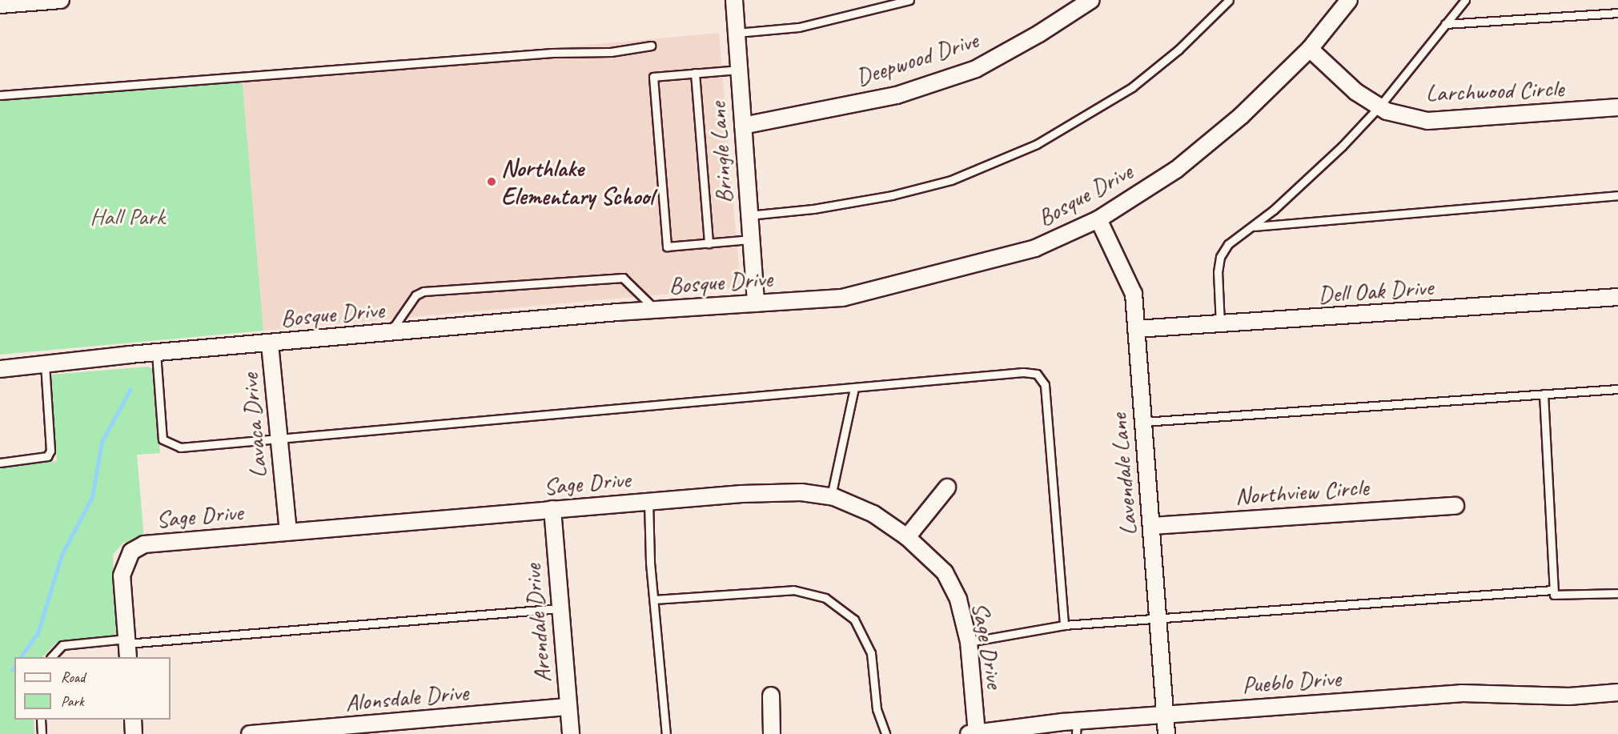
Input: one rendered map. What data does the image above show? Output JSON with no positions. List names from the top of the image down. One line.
{"streets":{"street":["Deepwood Drive","Larchwood Circle","Bringle Lane","Bosque Drive","Dell Oak Drive","Lavaca Drive","Lavendale Lane","Sage Drive","Northview Circle","Arendale Drive","Pueblo Drive","Alonsdale Drive"]},"crossings":[["Deepwood Drive","Bringle Lane"],["Larchwood Circle","Bosque Drive"],["Bringle Lane","Bosque Drive"],["Bosque Drive","Lavaca Drive"],["Bosque Drive","Lavendale Lane"],["Dell Oak Drive","Lavendale Lane"],["Lavaca Drive","Sage Drive"],["Lavendale Lane","Northview Circle"],["Lavendale Lane","Pueblo Drive"],["Sage Drive","Arendale Drive"],["Sage Drive","Pueblo Drive"],["Arendale Drive","Alonsdale Drive"]],"parks":["Hall Park"],"places":["Northlake Elementary School"],"legend":["Road","Park"]}
